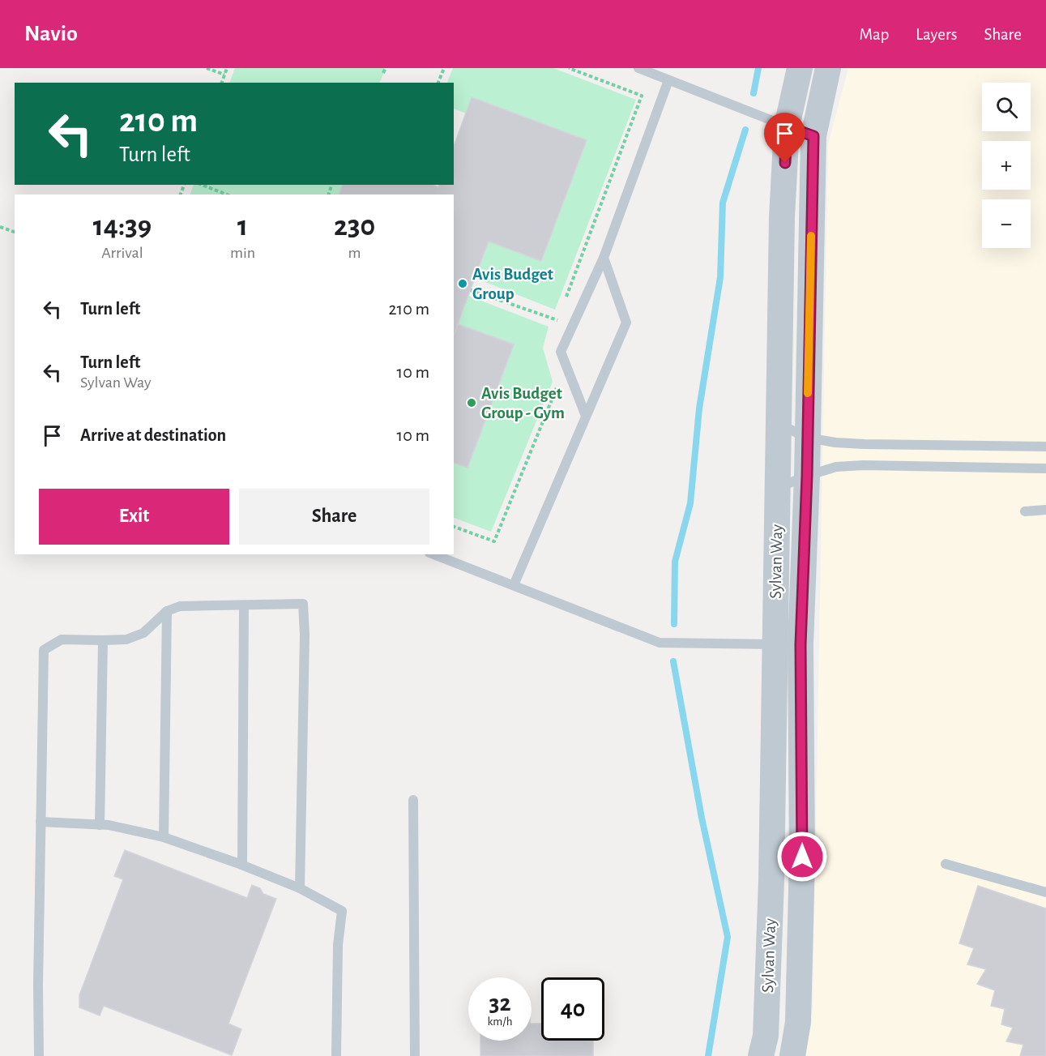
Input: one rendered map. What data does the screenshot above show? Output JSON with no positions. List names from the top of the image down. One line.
{"streets":{"street":["Sylvan Way"]},"places":["Avis Budget Group","Avis Budget Group - Gym"],"page":{"header":"Navio","nav":["Map","Layers","Share"],"map_buttons":["+","−"],"turn":["210 m","Turn left"],"eta":["14:39","Arrival","1","min","230","m"],"list":[{"name":"Turn left","value":"210 m"},{"name":"Turn left","note":"Sylvan Way","value":"10 m"},{"name":"Arrive at destination","value":"10 m"}],"buttons":["Exit","Share"],"speed":"32 km/h","limit":"40"}}
